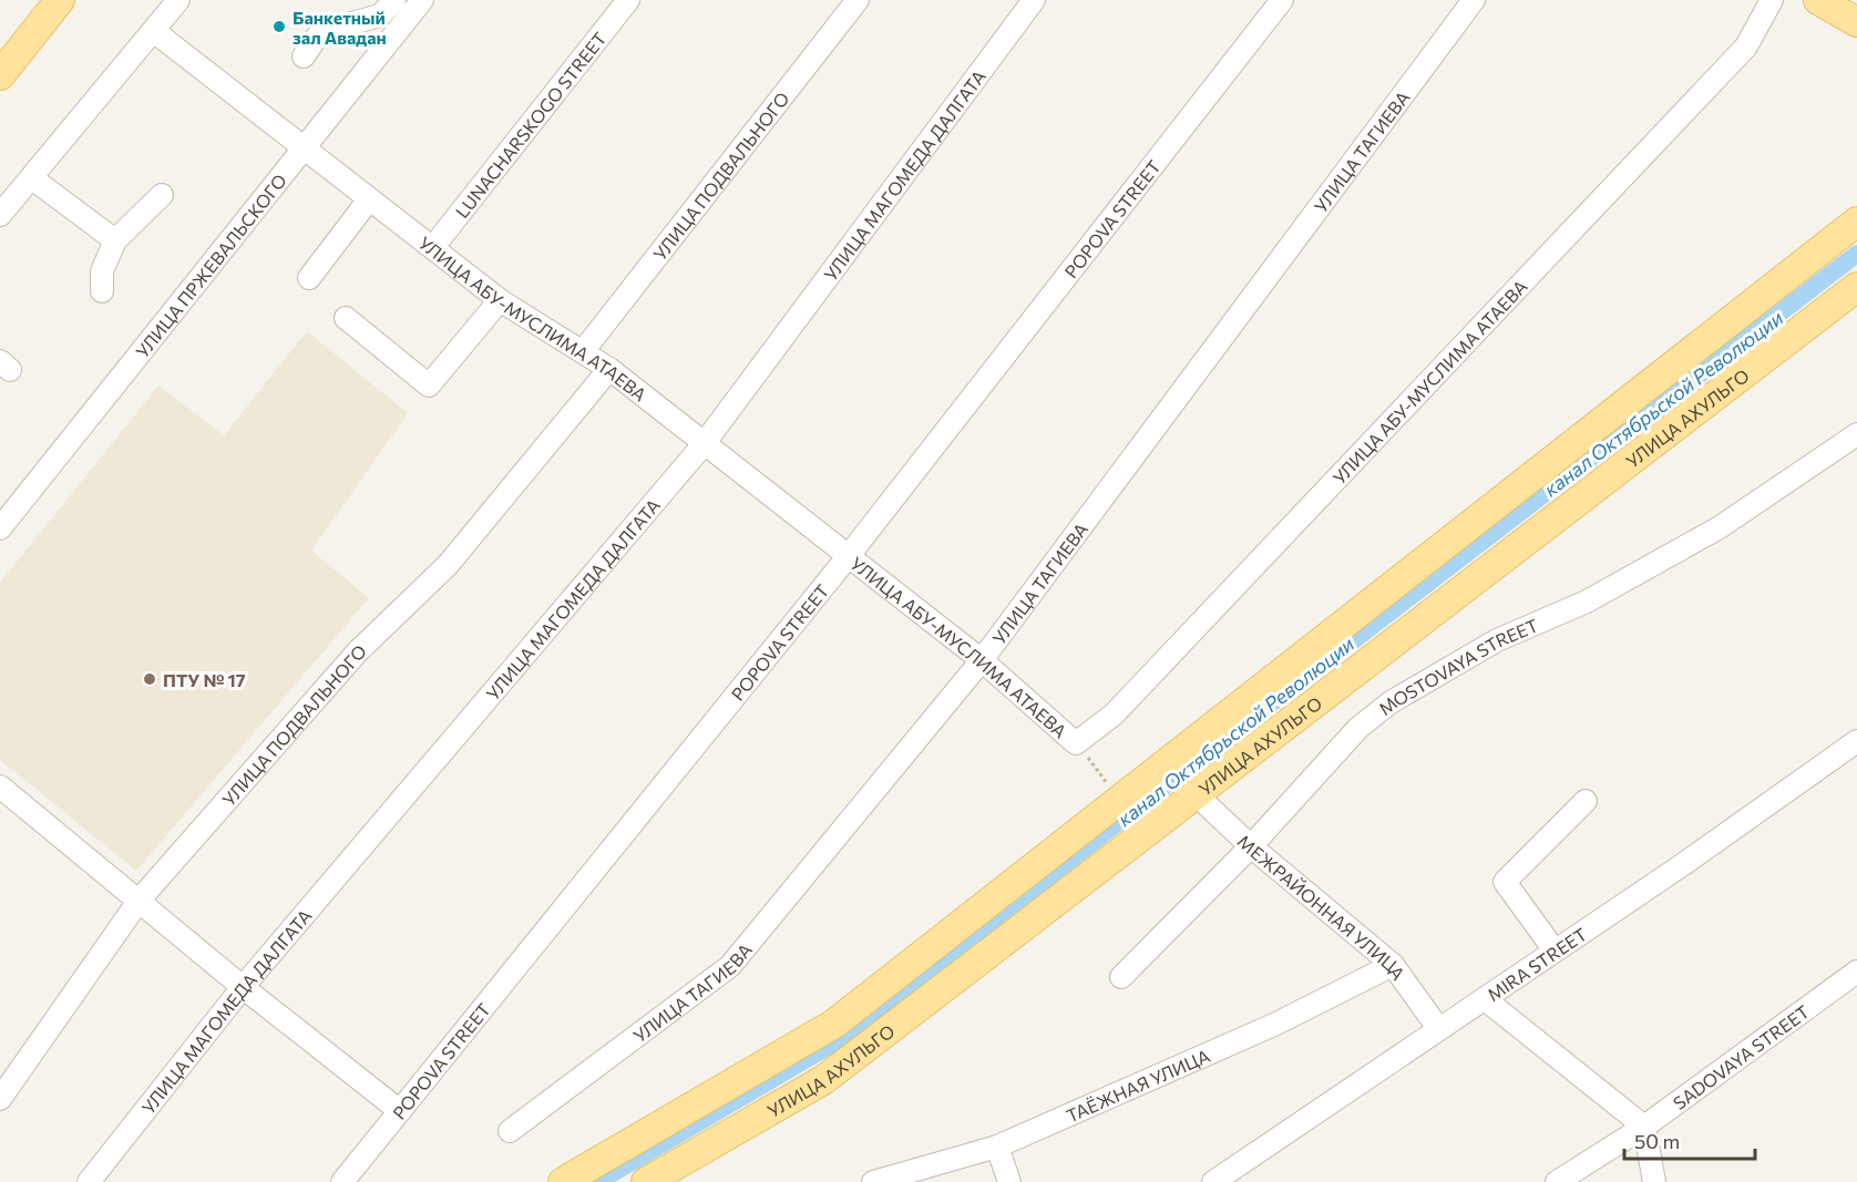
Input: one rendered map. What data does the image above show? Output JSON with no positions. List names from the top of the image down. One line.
{"streets":{"main road":["УЛИЦА АХУЛЬГО"],"street":["LUNACHARSKOGO STREET","УЛИЦА ТАГИЕВА","УЛИЦА ПОДВАЛЬНОГО","УЛИЦА МАГОМЕДА ДАЛГАТА","POPOVA STREET","УЛИЦА ПРЖЕВАЛЬСКОГО","УЛИЦА АБУ-МУСЛИМА АТАЕВА","MOSTOVAYA STREET","МЕЖРАЙОННАЯ УЛИЦА","MIRA STREET","SADOVAYA STREET","ТАЁЖНАЯ УЛИЦА"]},"crossings":[["LUNACHARSKOGO STREET","УЛИЦА АБУ-МУСЛИМА АТАЕВА"],["УЛИЦА ТАГИЕВА","УЛИЦА АБУ-МУСЛИМА АТАЕВА"],["УЛИЦА ПОДВАЛЬНОГО","УЛИЦА АБУ-МУСЛИМА АТАЕВА"],["УЛИЦА МАГОМЕДА ДАЛГАТА","УЛИЦА АБУ-МУСЛИМА АТАЕВА"],["POPOVA STREET","УЛИЦА АБУ-МУСЛИМА АТАЕВА"],["УЛИЦА ПРЖЕВАЛЬСКОГО","УЛИЦА АБУ-МУСЛИМА АТАЕВА"],["УЛИЦА АХУЛЬГО","МЕЖРАЙОННАЯ УЛИЦА"],["MOSTOVAYA STREET","МЕЖРАЙОННАЯ УЛИЦА"],["МЕЖРАЙОННАЯ УЛИЦА","MIRA STREET"],["МЕЖРАЙОННАЯ УЛИЦА","ТАЁЖНАЯ УЛИЦА"]],"water":["канал Октябрьской Революции"],"places":["Банкетный зал Авадан","ПТУ № 17"],"scale_bar":"50 m"}
